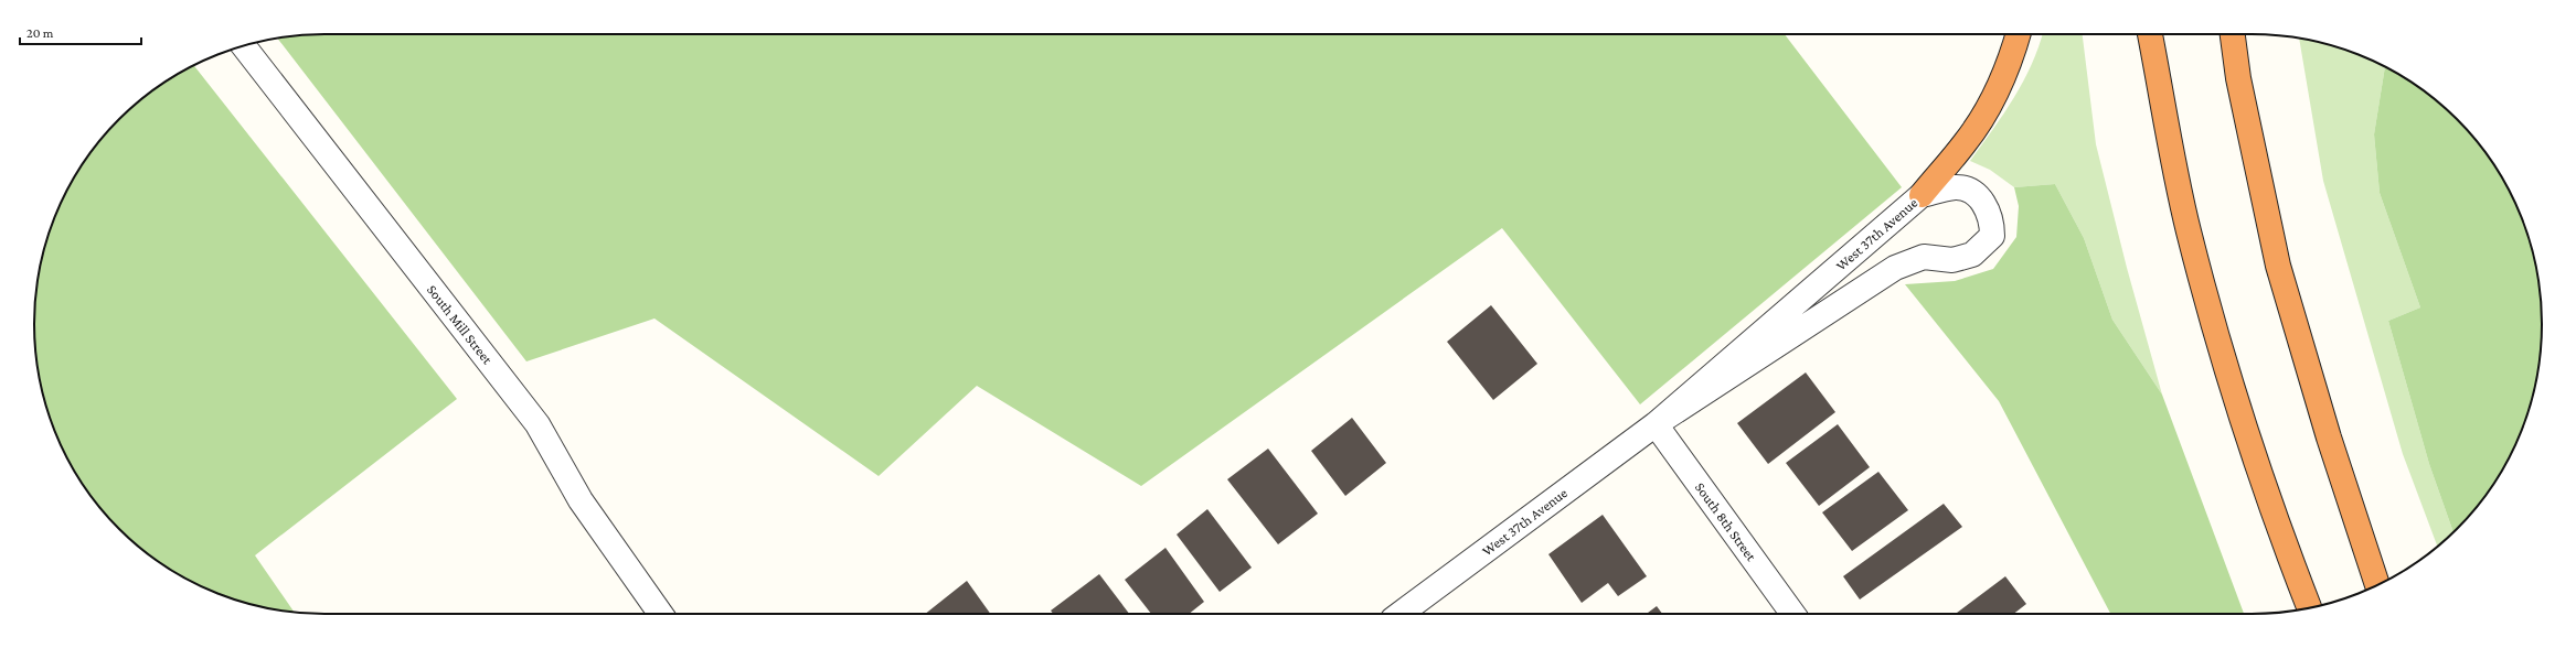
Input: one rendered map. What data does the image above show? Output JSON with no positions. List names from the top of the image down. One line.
{"streets":{"street":["West 37th Avenue","South Mill Street","South 8th Street"]},"crossings":[["West 37th Avenue","South 8th Street"]],"scale_bar":"20 m"}
